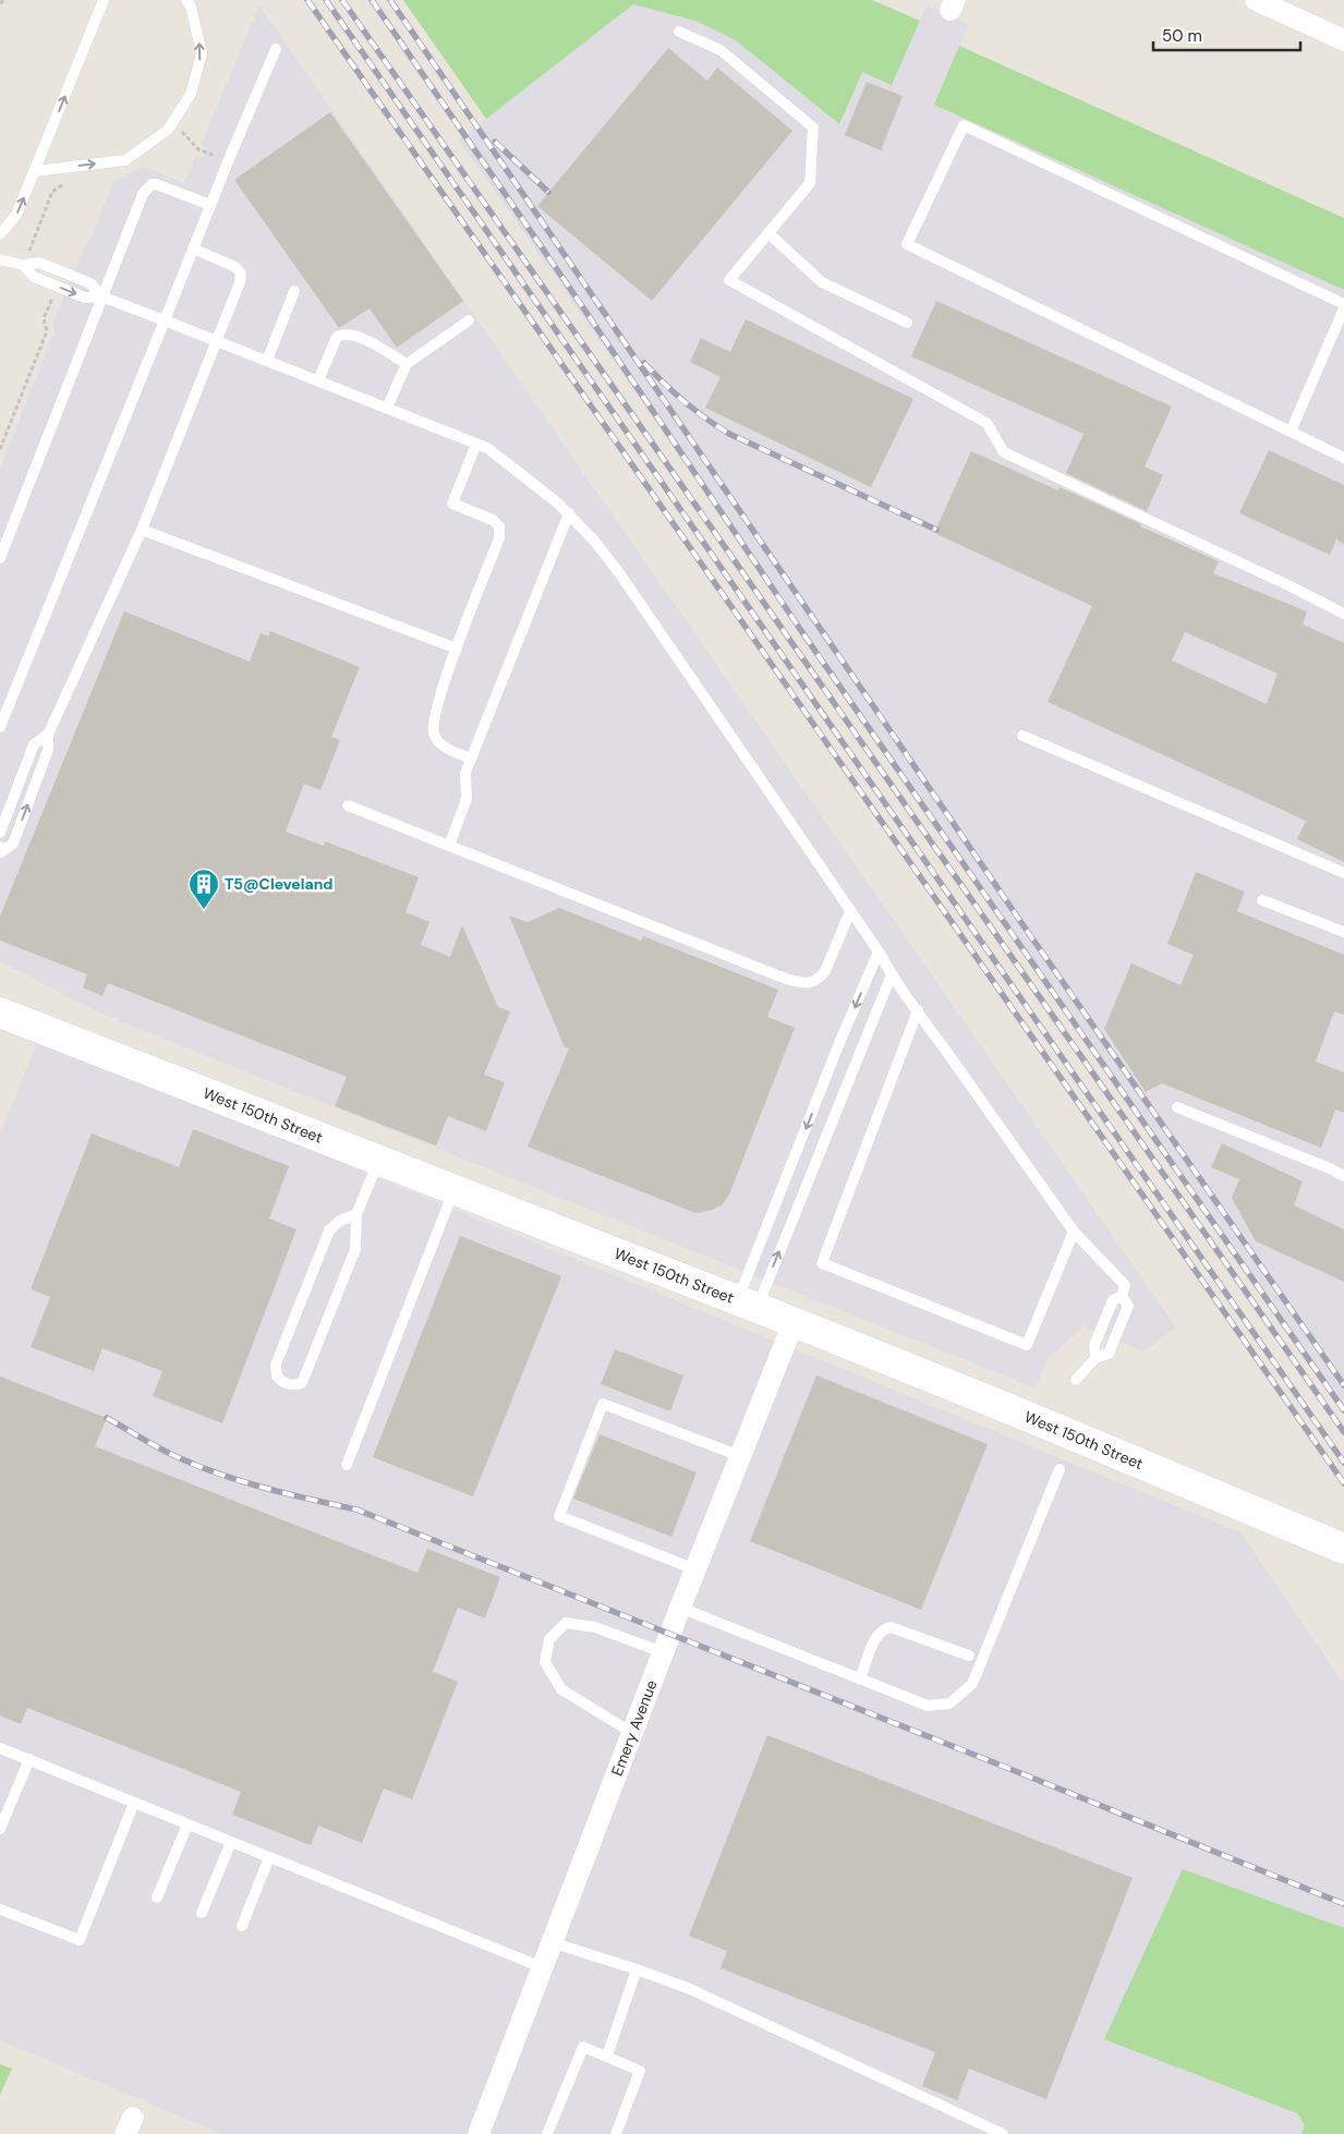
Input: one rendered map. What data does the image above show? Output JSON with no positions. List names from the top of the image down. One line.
{"streets":{"main road":["West 150th Street"],"street":["Emery Avenue"]},"crossings":[["West 150th Street","Emery Avenue"]],"places":{"building":["T5@Cleveland"]},"scale_bar":"50 m"}
